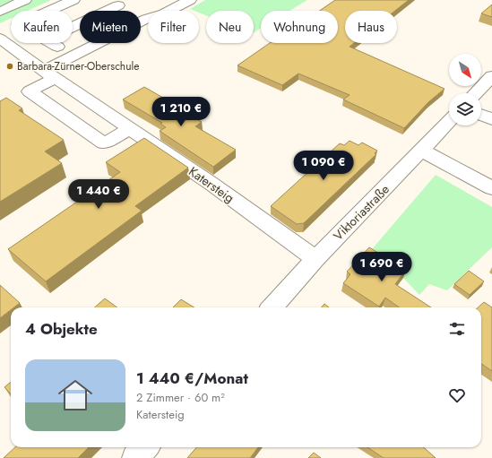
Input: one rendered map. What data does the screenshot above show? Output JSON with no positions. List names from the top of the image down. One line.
{"streets":{"street":["Katersteig","Viktoriastraße"]},"crossings":[["Katersteig","Viktoriastraße"]],"places":["Barbara-Zürner-Oberschule"],"north":"bottom right","page":{"chip":["Kaufen","Mieten","Filter","Neu","Wohnung","Haus"],"price":["1 210 €","1 090 €","1 440 €","1 690 €"],"heading":"4 Objekte","list":[{"name":"1 440 €/Monat","note":"2 Zimmer · 60 m² · Katersteig"}]}}
